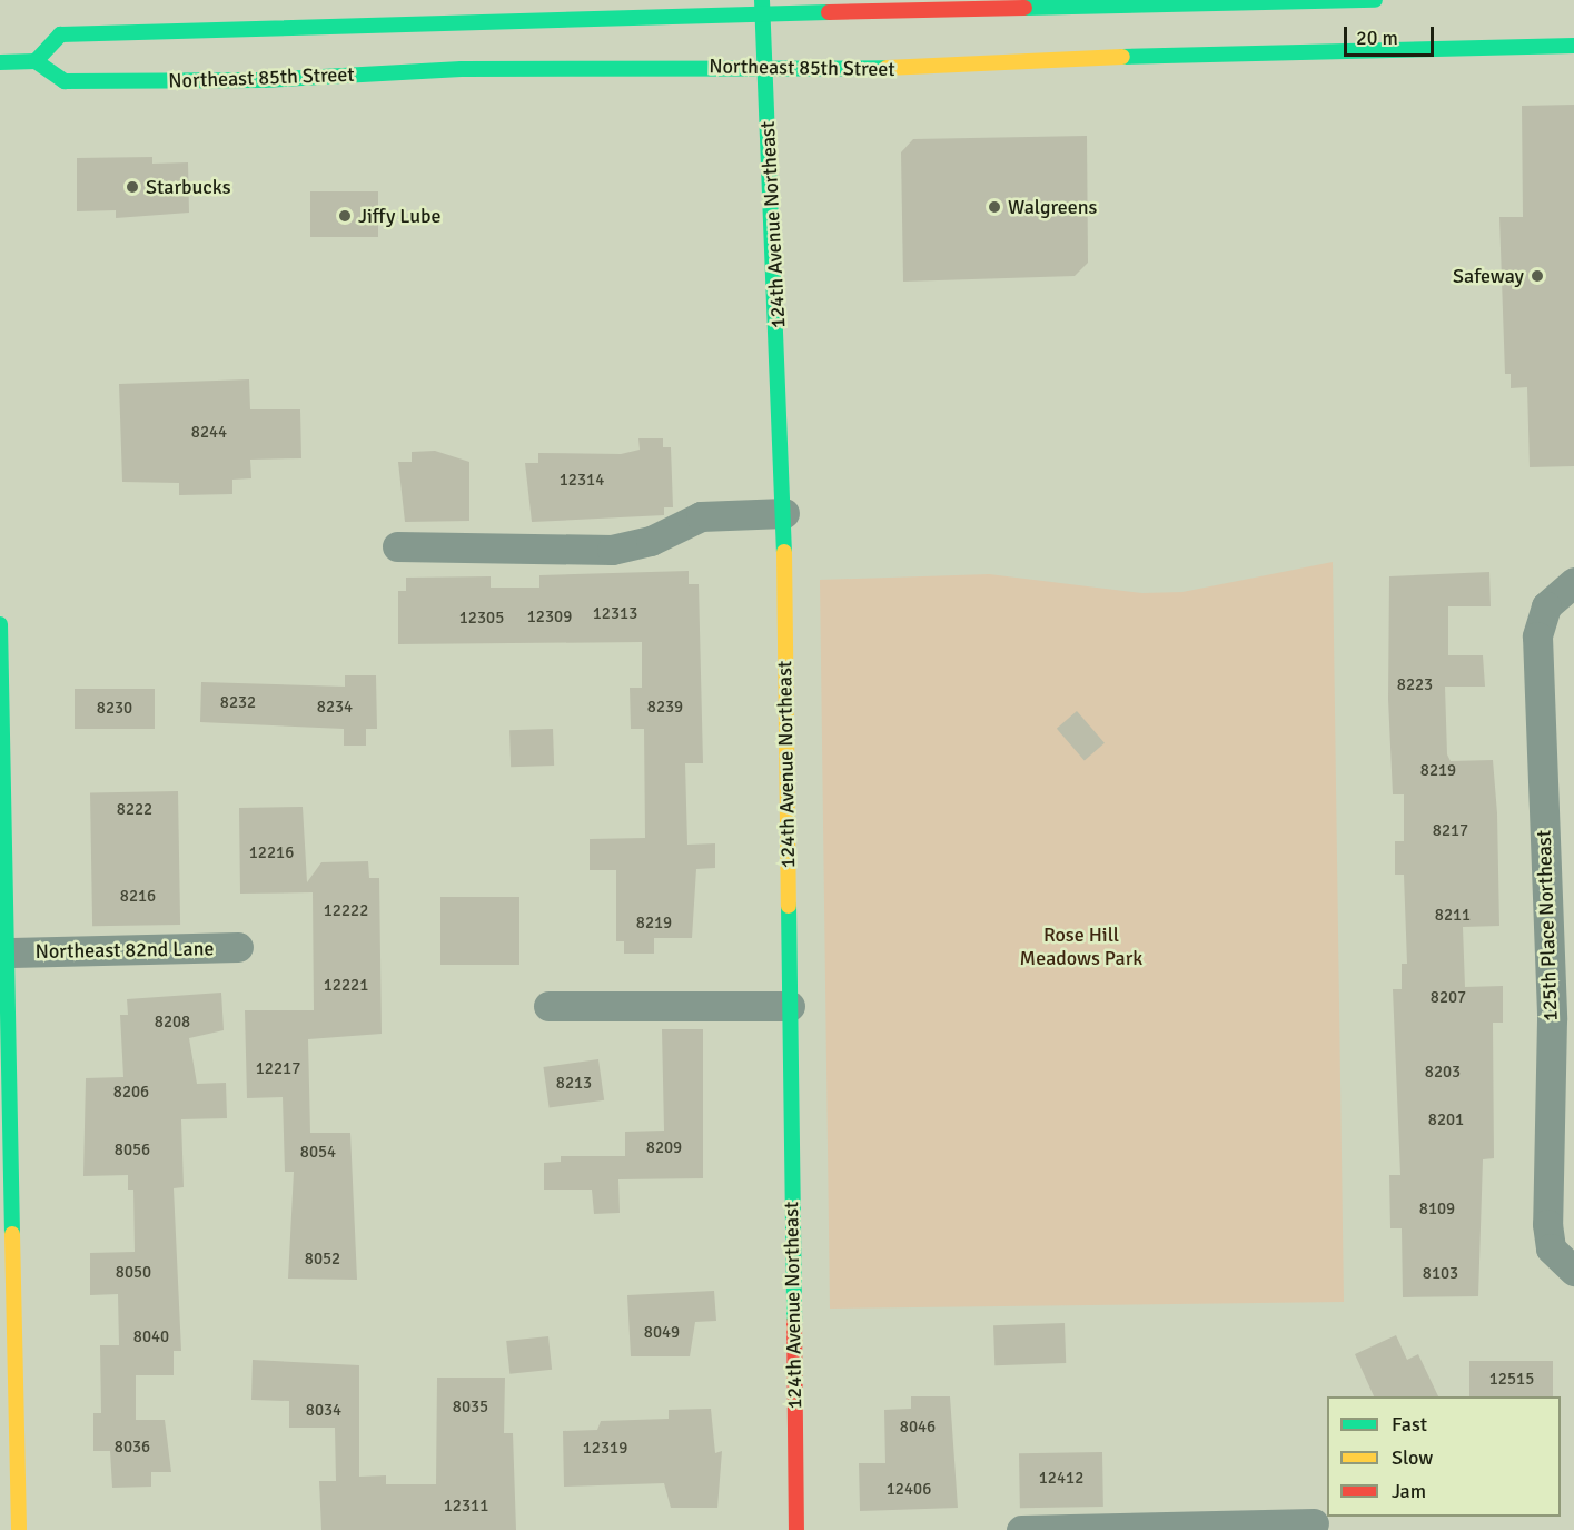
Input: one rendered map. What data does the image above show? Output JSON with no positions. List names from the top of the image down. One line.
{"streets":{"main road":["Northeast 85th Street","124th Avenue Northeast"],"street":["125th Place Northeast","Northeast 82nd Lane"]},"crossings":[["Northeast 85th Street","124th Avenue Northeast"]],"parks":["Rose Hill Meadows Park"],"places":["Starbucks","Walgreens","Jiffy Lube","Safeway"],"house_numbers":["8244","12314","12313","12309","12305","8223","8232","8234","8239","8230","8219","8222","8217","12216","8216","12222","8211","8219","12221","8207","8208","12217","8203","8213","8206","8201","8209","8056","8054","8109","8052","8050","8103","8049","8040","12515","8035","8034","8046","8036","12319","12412","12406","12311"],"legend":["Fast","Slow","Jam"],"scale_bar":"20 m"}
